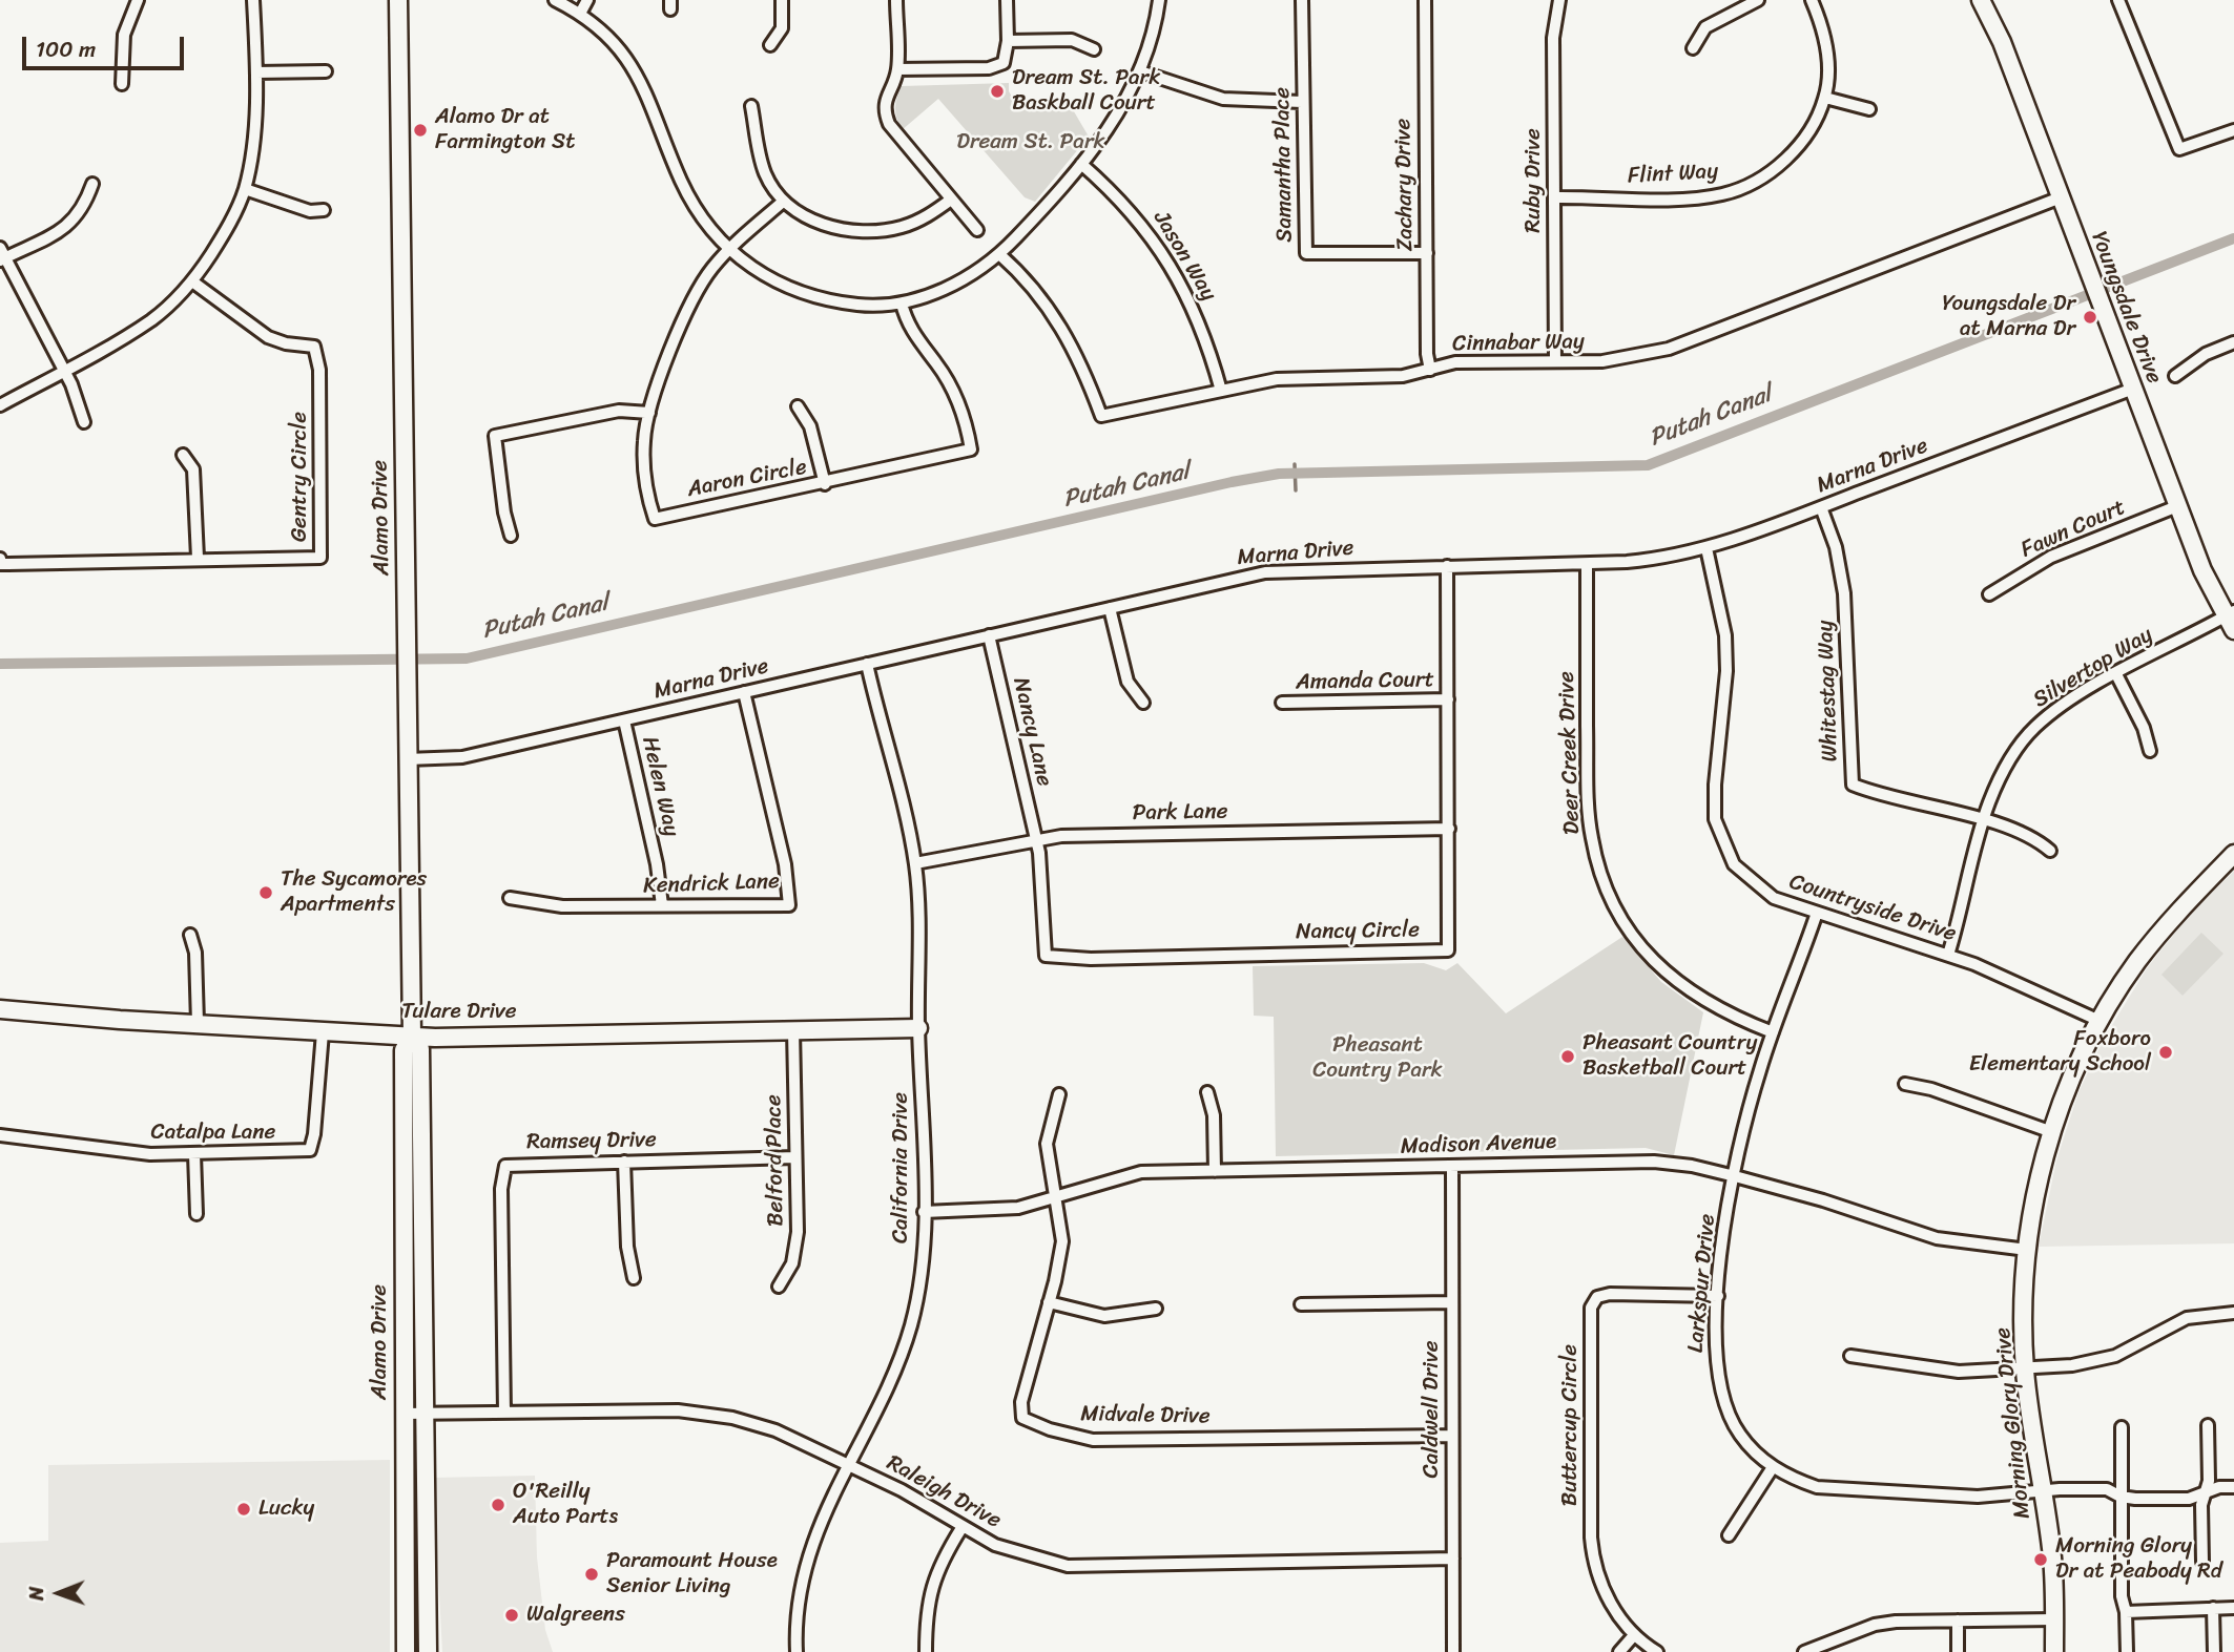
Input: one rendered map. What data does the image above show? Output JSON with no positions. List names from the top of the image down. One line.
{"streets":{"street":["Samantha Place","Flint Way","Ruby Drive","Zachary Drive","Jason Way","Youngsdale Drive","Cinnabar Way","Marna Drive","Gentry Circle","Aaron Circle","Alamo Drive","Fawn Court","Silvertop Way","Amanda Court","Whitestag Way","Nancy Lane","Deer Creek Drive","Helen Way","Park Lane","Kendrick Lane","Countryside Drive","Nancy Circle","Tulare Drive","Catalpa Lane","Ramsey Drive","Madison Avenue","Belford Place","California Drive","Larkspur Drive","Caldwell Drive","Midvale Drive","Morning Glory Drive","Buttercup Circle","Raleigh Drive"]},"crossings":[["Samantha Place","Zachary Drive"],["Flint Way","Ruby Drive"],["Ruby Drive","Cinnabar Way"],["Zachary Drive","Cinnabar Way"],["Jason Way","Cinnabar Way"],["Youngsdale Drive","Cinnabar Way"],["Youngsdale Drive","Marna Drive"],["Youngsdale Drive","Fawn Court"],["Youngsdale Drive","Silvertop Way"],["Marna Drive","Alamo Drive"],["Marna Drive","Whitestag Way"],["Marna Drive","Nancy Lane"],["Marna Drive","Deer Creek Drive"],["Marna Drive","Helen Way"],["Marna Drive","Kendrick Lane"],["Marna Drive","Countryside Drive"],["Marna Drive","Nancy Circle"],["Marna Drive","California Drive"],["Alamo Drive","Tulare Drive"],["Alamo Drive","Raleigh Drive"],["Silvertop Way","Whitestag Way"],["Silvertop Way","Countryside Drive"],["Amanda Court","Nancy Circle"],["Nancy Lane","Park Lane"],["Nancy Lane","Nancy Circle"],["Deer Creek Drive","Larkspur Drive"],["Helen Way","Kendrick Lane"],["Park Lane","Nancy Circle"],["Park Lane","California Drive"],["Countryside Drive","Larkspur Drive"],["Countryside Drive","Morning Glory Drive"],["Tulare Drive","Catalpa Lane"],["Tulare Drive","Belford Place"],["Tulare Drive","California Drive"],["Ramsey Drive","Belford Place"],["Ramsey Drive","Raleigh Drive"],["Madison Avenue","California Drive"],["Madison Avenue","Larkspur Drive"],["Madison Avenue","Caldwell Drive"],["Madison Avenue","Midvale Drive"],["Madison Avenue","Morning Glory Drive"],["California Drive","Raleigh Drive"],["Larkspur Drive","Morning Glory Drive"],["Larkspur Drive","Buttercup Circle"],["Caldwell Drive","Midvale Drive"],["Caldwell Drive","Raleigh Drive"]],"water":["Putah Canal"],"parks":["Dream St. Park","Pheasant Country Park"],"places":["Dream St. Park Baskball Court","Alamo Dr at Farmington St","Youngsdale Dr at Marna Dr","The Sycamores Apartments","Foxboro Elementary School","Pheasant Country Basketball Court","O'Reilly Auto Parts","Lucky","Morning Glory Dr at Peabody Rd","Paramount House Senior Living","Walgreens"],"scale_bar":"100 m","north":"left"}
